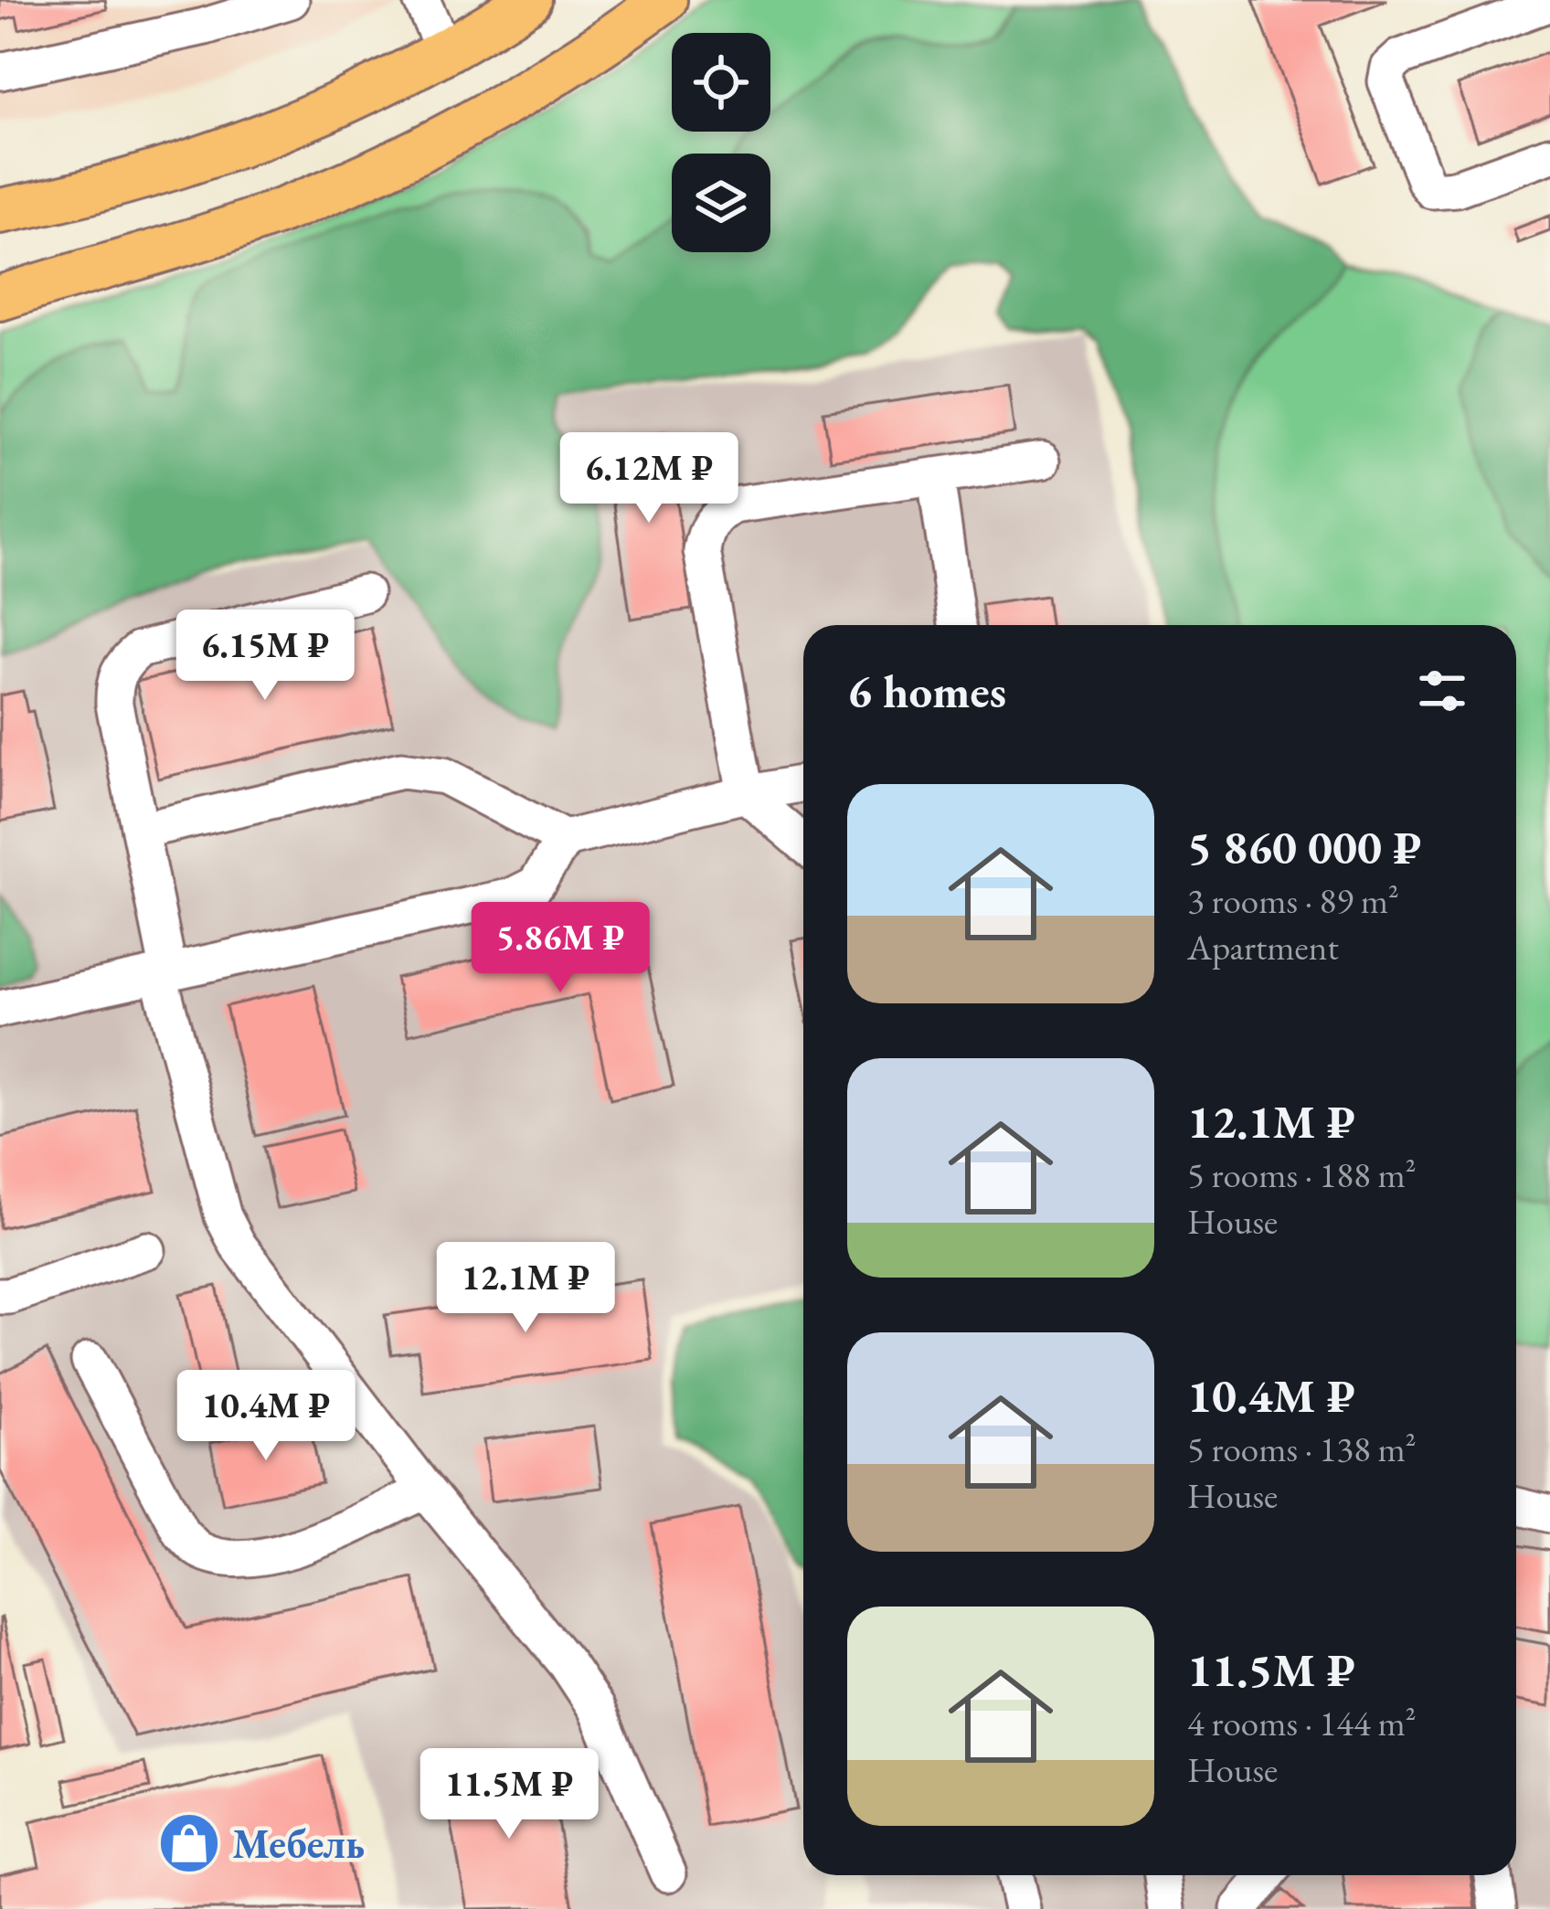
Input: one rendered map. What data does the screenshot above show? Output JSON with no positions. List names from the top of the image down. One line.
{"places":{"shop":["Мебель"]},"page":{"price":["6.12M ₽","6.15M ₽","5.86M ₽","12.1M ₽","10.4M ₽","11.5M ₽"],"heading":"6 homes","list":[{"name":"5 860 000 ₽","note":"3 rooms · 89 m² · Apartment"},{"name":"12.1M ₽","note":"5 rooms · 188 m² · House"},{"name":"10.4M ₽","note":"5 rooms · 138 m² · House"},{"name":"11.5M ₽","note":"4 rooms · 144 m² · House"}]}}
